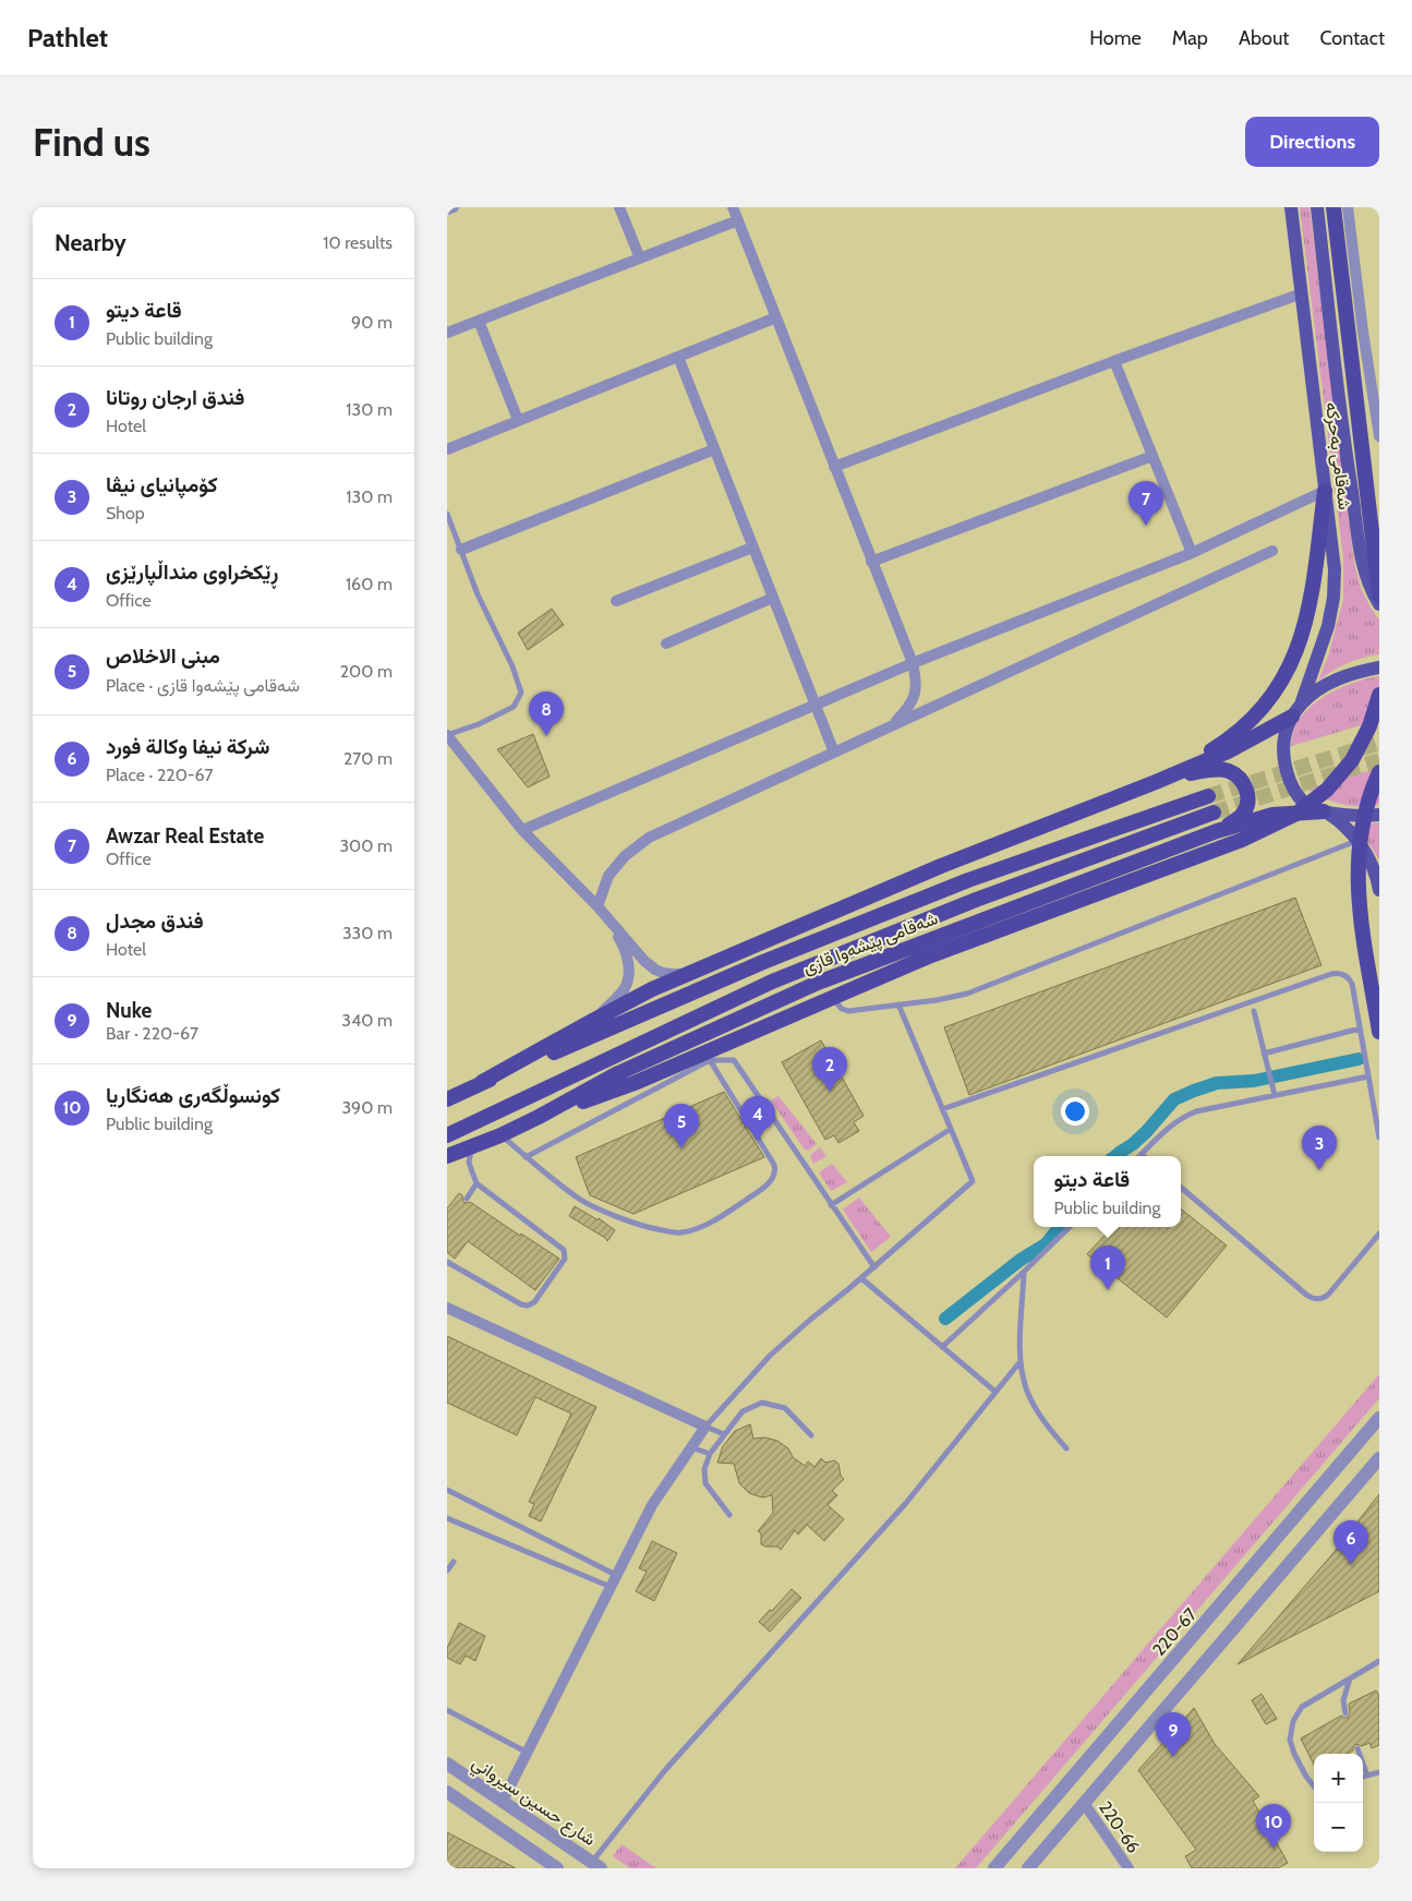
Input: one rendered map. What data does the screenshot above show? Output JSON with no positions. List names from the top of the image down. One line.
{"streets":{"highway":["شەقامی پێشەوا قازی"],"main road":["شەقامی بەحرکە"],"street":["220-67","شارع حسين سيرواني","220-66"]},"crossings":[["شەقامی بەحرکە","شەقامی پێشەوا قازی"]],"page":{"header":"Pathlet","nav":["Home","Map","About","Contact"],"buttons":"Directions","title":"Find us","heading":["Nearby","10 results"],"list":[{"mark":"1","name":"قاعة ديتو","note":"Public building","value":"90 m"},{"mark":"2","name":"فندق ارجان روتانا","note":"Hotel","value":"130 m"},{"mark":"3","name":"کۆمپانیای نیڤا","note":"Shop","value":"130 m"},{"mark":"4","name":"ڕێکخراوی منداڵپارێزی","note":"Office","value":"160 m"},{"mark":"5","name":"مبنى الاخلاص","note":"Place · شەقامی پێشەوا قازی","value":"200 m"},{"mark":"6","name":"شركة نيفا وكالة فورد","note":"Place · 220-67","value":"270 m"},{"mark":"7","name":"Awzar Real Estate","note":"Office","value":"300 m"},{"mark":"8","name":"فندق مجدل","note":"Hotel","value":"330 m"},{"mark":"9","name":"Nuke","note":"Bar · 220-67","value":"340 m"},{"mark":"10","name":"کونسوڵگەری هەنگاریا","note":"Public building","value":"390 m"}],"pins":["7","8","2","4","5","3","1","6","9","10"],"popup":["قاعة ديتو","Public building"],"map_buttons":["+","−"]}}
